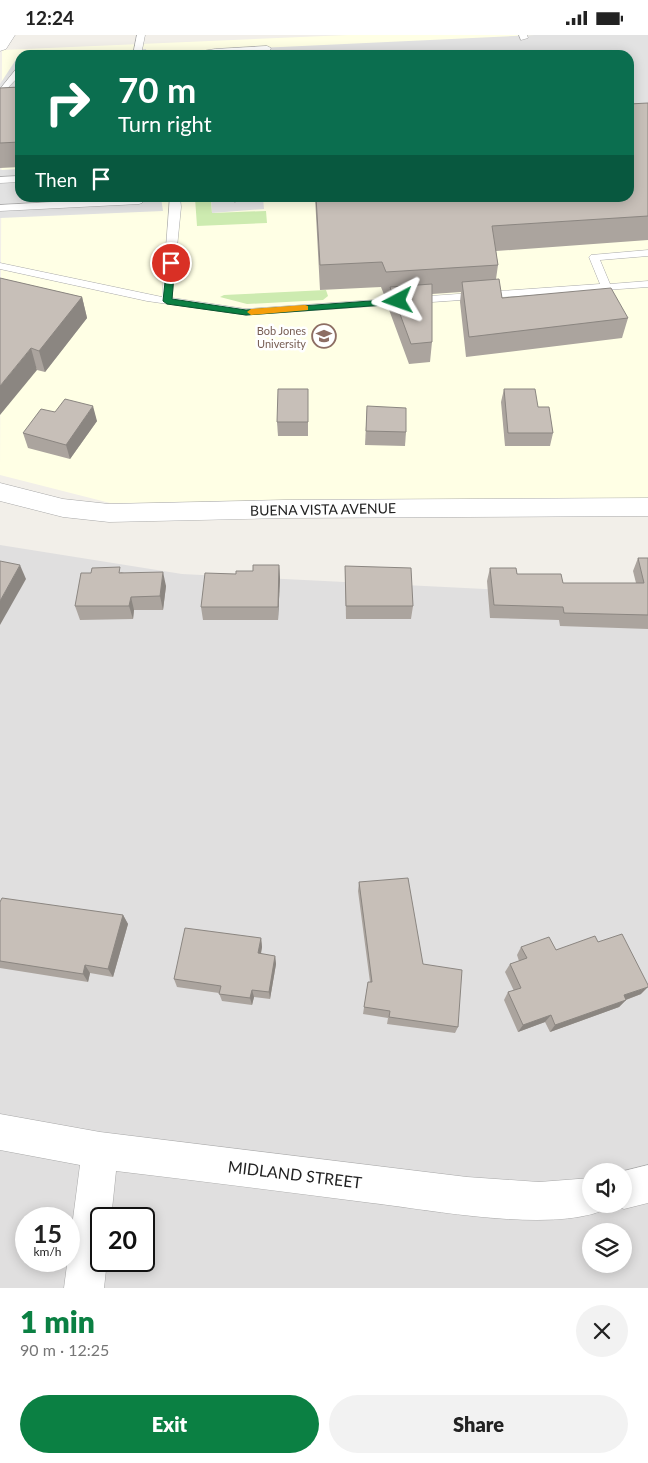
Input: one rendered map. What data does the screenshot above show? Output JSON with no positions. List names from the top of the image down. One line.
{"streets":{"street":["BUENA VISTA AVENUE","MIDLAND STREET"]},"places":{"school or university":["Bob Jones University"]},"page":{"status":"12:24","turn":["70 m","Turn right"],"then":"Then","speed":"15 km/h","limit":"20","heading":["1 min","90 m · 12:25"],"buttons":["Exit","Share"]}}
